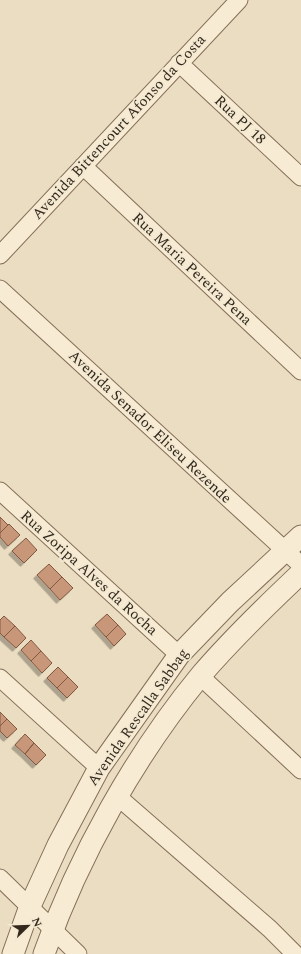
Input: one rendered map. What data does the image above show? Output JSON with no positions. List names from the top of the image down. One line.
{"streets":{"street":["Rua PJ 18","Avenida Bittencourt Afonso da Costa","Rua Maria Pereira Pena","Avenida Senador Eliseu Rezende","Rua Zoripa Alves da Rocha","Avenida Rescalla Sabbag"]},"crossings":[["Rua PJ 18","Avenida Bittencourt Afonso da Costa"],["Avenida Bittencourt Afonso da Costa","Rua Maria Pereira Pena"],["Avenida Senador Eliseu Rezende","Avenida Rescalla Sabbag"],["Rua Zoripa Alves da Rocha","Avenida Rescalla Sabbag"]],"north":"top right"}
